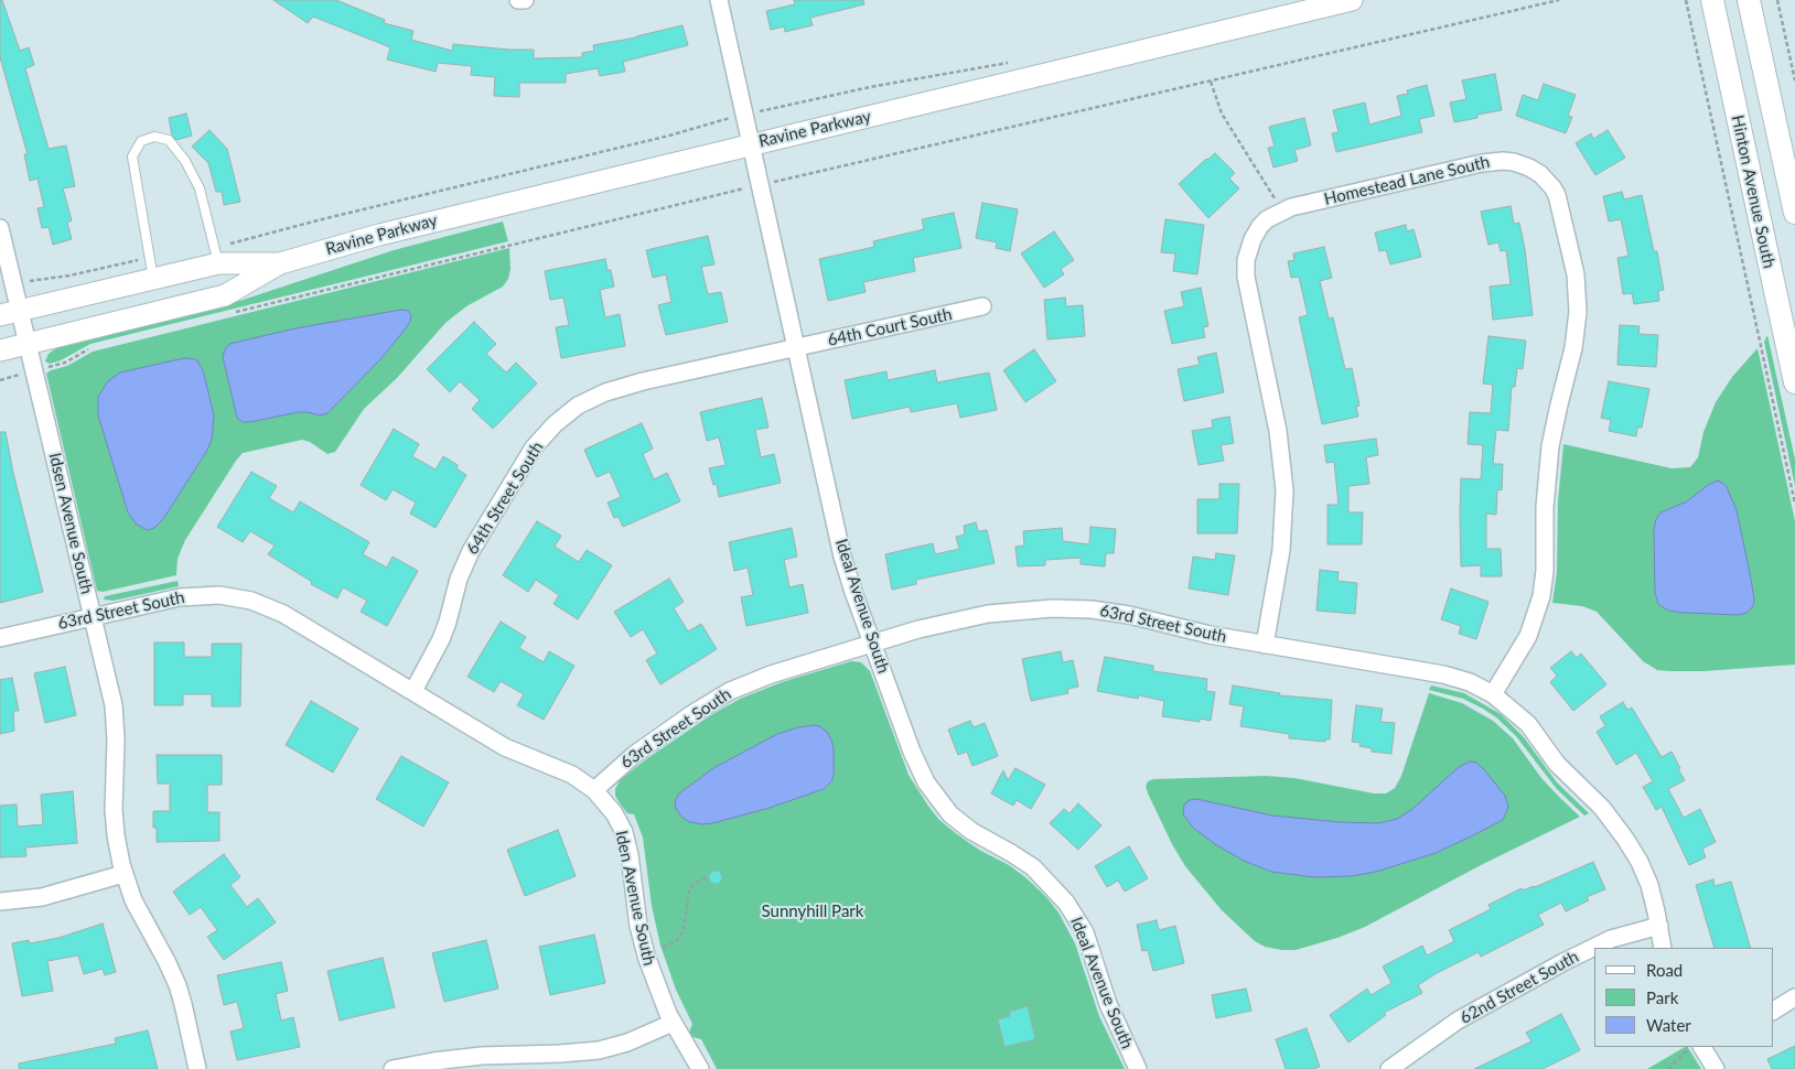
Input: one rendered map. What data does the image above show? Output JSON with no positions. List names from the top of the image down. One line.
{"streets":{"main road":["Hinton Avenue South"],"street":["Ravine Parkway","Homestead Lane South","64th Court South","64th Street South","Idsen Avenue South","Ideal Avenue South","63rd Street South","Iden Avenue South","62nd Street South"]},"crossings":[["Ravine Parkway","Idsen Avenue South"],["Ravine Parkway","Ideal Avenue South"],["Homestead Lane South","63rd Street South"],["64th Court South","64th Street South"],["64th Court South","Ideal Avenue South"],["64th Street South","Ideal Avenue South"],["64th Street South","63rd Street South"],["Idsen Avenue South","63rd Street South"],["Ideal Avenue South","63rd Street South"],["63rd Street South","Iden Avenue South"],["63rd Street South","62nd Street South"]],"parks":["Sunnyhill Park"],"legend":["Road","Park","Water"]}
